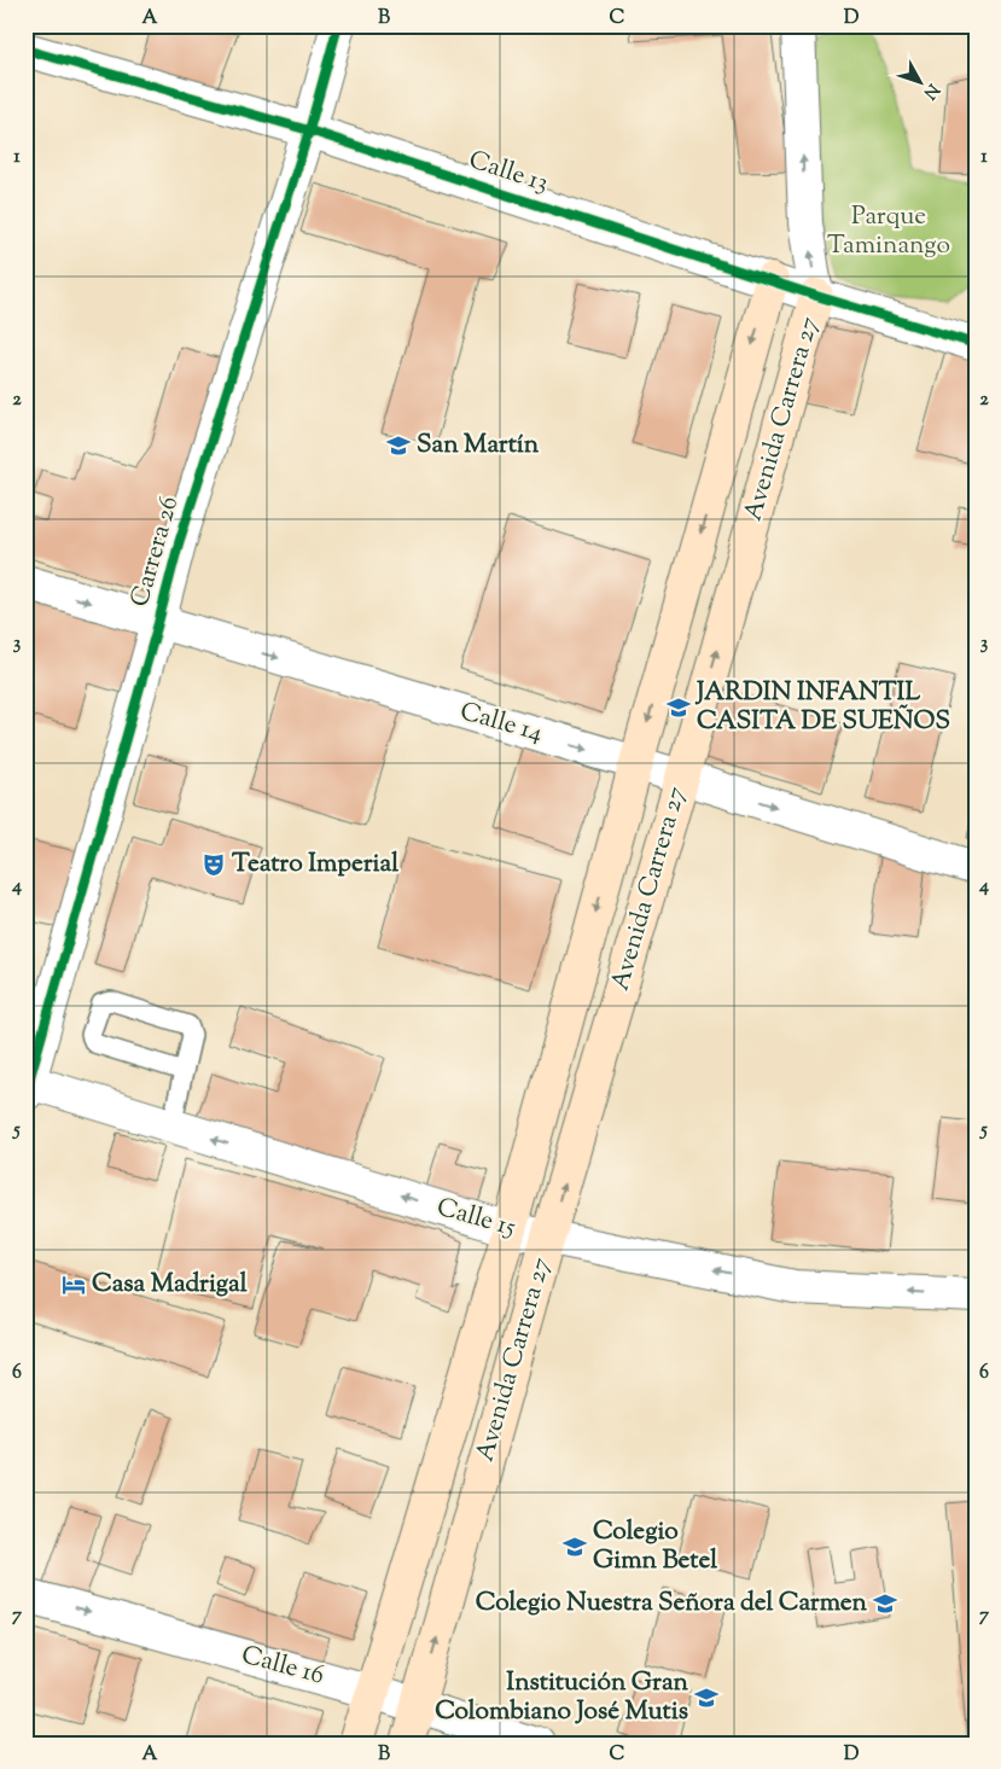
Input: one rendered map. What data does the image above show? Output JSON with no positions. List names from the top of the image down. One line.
{"streets":{"main road":["Avenida Carrera 27"],"street":["Calle 13","Carrera 26","Calle 14","Calle 15","Calle 16"]},"crossings":[["Calle 13","Avenida Carrera 27"],["Calle 13","Carrera 26"],["Avenida Carrera 27","Calle 14"],["Avenida Carrera 27","Calle 15"],["Avenida Carrera 27","Calle 16"],["Carrera 26","Calle 14"],["Carrera 26","Calle 15"]],"one_way":["Calle 14","Calle 15","Calle 16"],"parks":["Parque Taminango"],"places":{"school or university":["San Martín","JARDIN INFANTIL CASITA DE SUEÑOS","Colegio Gimn Betel","Colegio Nuestra Señora del Carmen","Institución Gran Colombiano José Mutis"],"theatre":["Teatro Imperial"],"hotel":["Casa Madrigal"]},"north":"bottom right","grid":{"columns":["A","B","C","D"],"rows":["1","2","3","4","5","6","7"]}}
